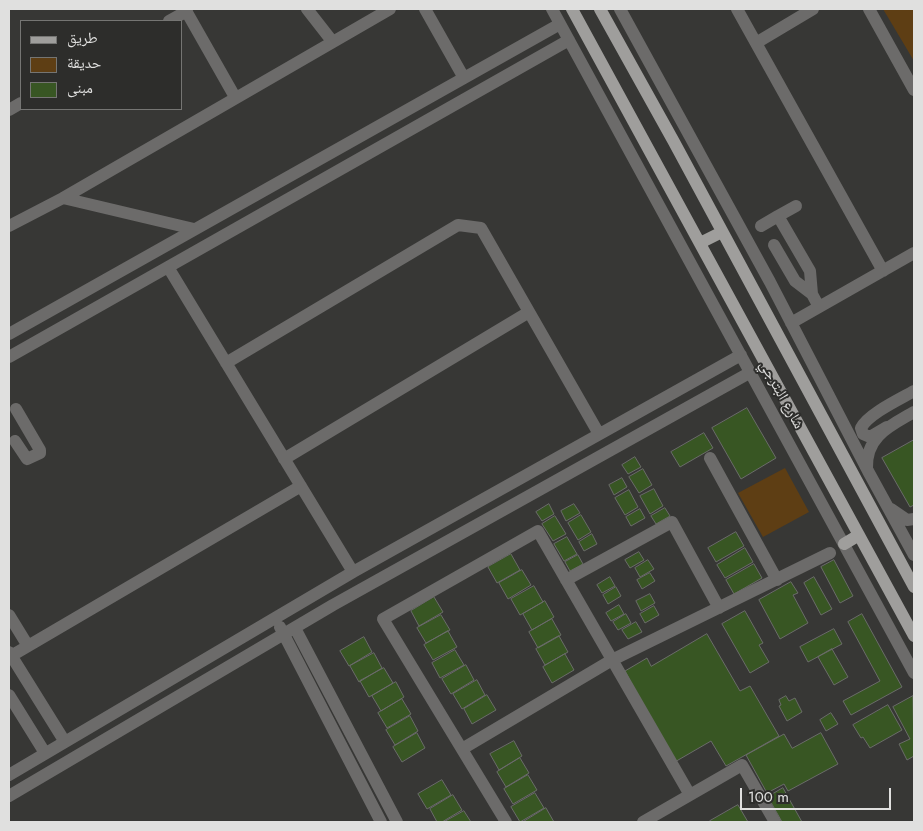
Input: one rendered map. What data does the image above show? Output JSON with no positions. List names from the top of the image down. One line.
{"streets":{"main road":["شارع البترجي"]},"legend":["طريق","حديقة","مبنى"],"scale_bar":"100 m"}
